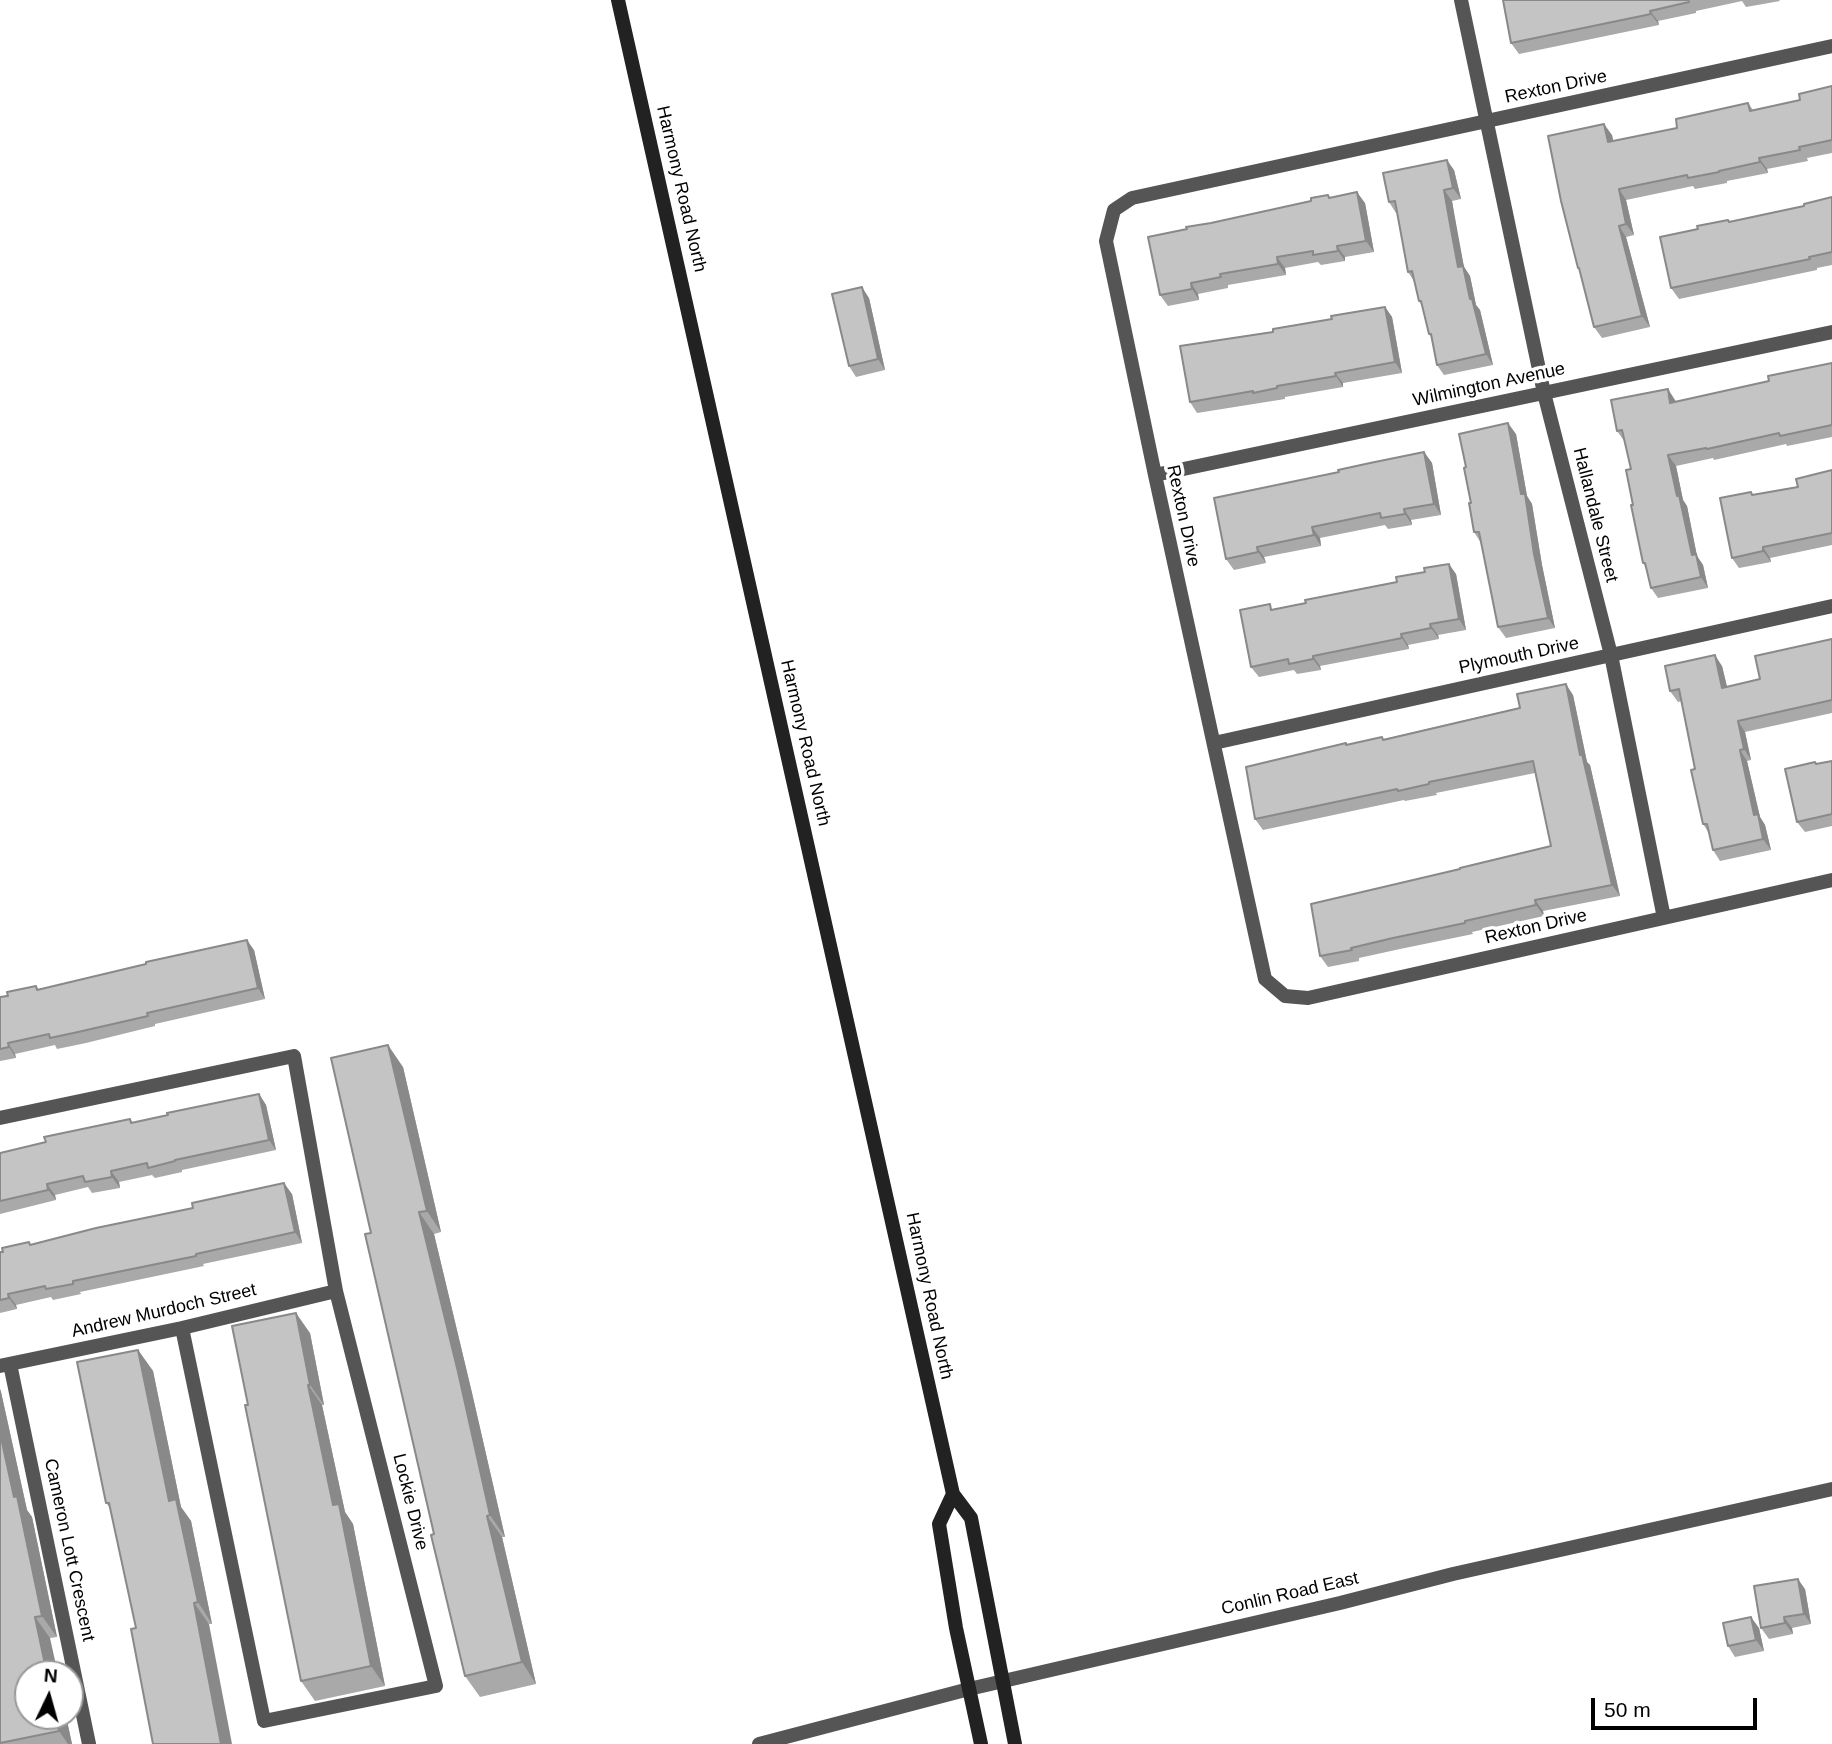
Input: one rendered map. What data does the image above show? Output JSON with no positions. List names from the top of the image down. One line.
{"streets":{"main road":["Harmony Road North"],"street":["Rexton Drive","Wilmington Avenue","Hallandale Street","Plymouth Drive","Andrew Murdoch Street","Lockie Drive","Cameron Lott Crescent","Conlin Road East"]},"crossings":[["Rexton Drive","Wilmington Avenue"],["Rexton Drive","Hallandale Street"],["Rexton Drive","Plymouth Drive"],["Harmony Road North","Conlin Road East"],["Wilmington Avenue","Hallandale Street"],["Hallandale Street","Plymouth Drive"],["Andrew Murdoch Street","Lockie Drive"],["Andrew Murdoch Street","Cameron Lott Crescent"]],"scale_bar":"50 m","north":"top"}
